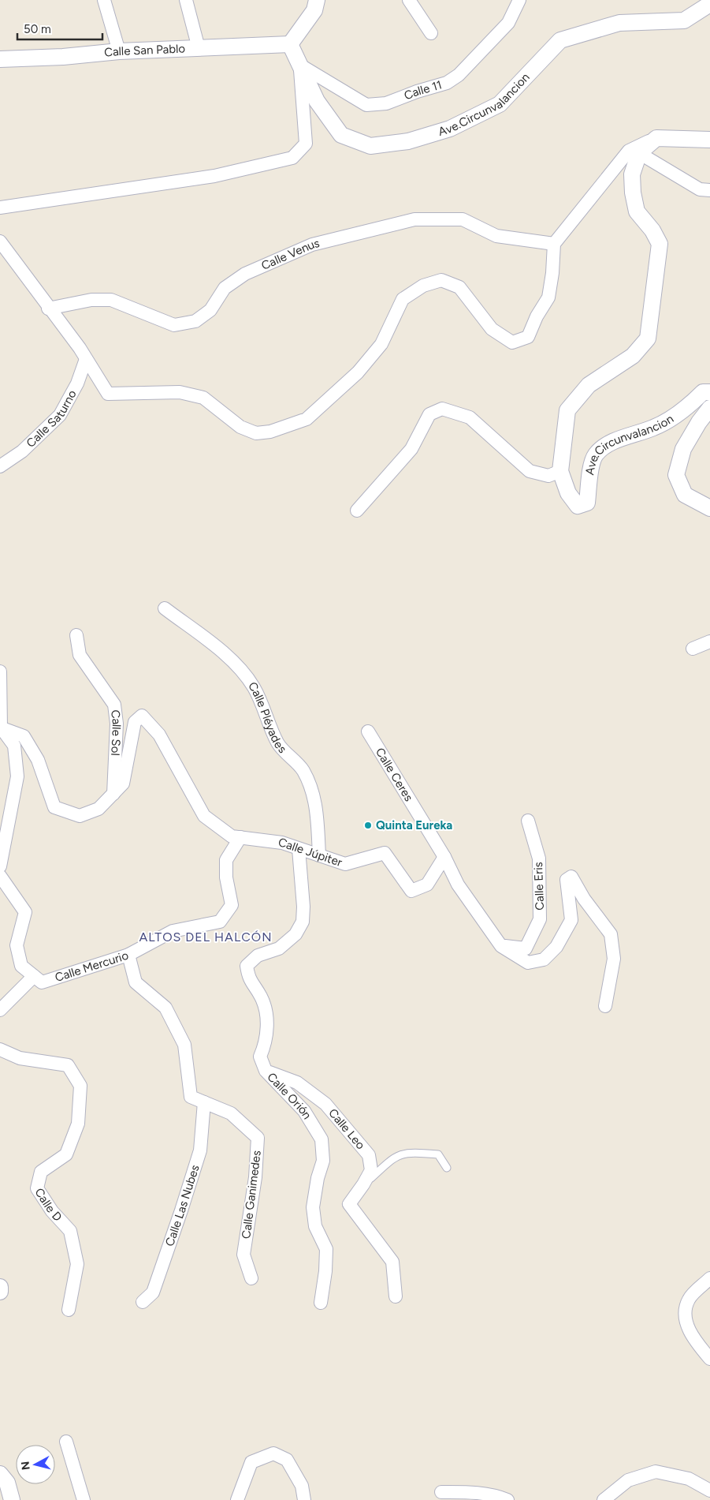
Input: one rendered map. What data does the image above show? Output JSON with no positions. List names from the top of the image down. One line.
{"streets":{"street":["Calle San Pablo","Calle 11","Ave.Circunvalancion","Calle Venus","Calle Saturno","Calle Pléyades","Calle Sol","Calle Ceres","Calle Júpiter","Calle Eris","Calle Mercurio","Calle Orión","Calle Leo","Calle Ganimedes","Calle D","Calle Las Nubes"]},"crossings":[["Calle San Pablo","Ave.Circunvalancion"],["Calle 11","Ave.Circunvalancion"],["Calle Pléyades","Calle Júpiter"],["Calle Sol","Calle Júpiter"],["Calle Ceres","Calle Júpiter"],["Calle Júpiter","Calle Mercurio"],["Calle Júpiter","Calle Orión"],["Calle Mercurio","Calle Ganimedes"],["Calle Orión","Calle Leo"],["Calle Ganimedes","Calle Las Nubes"]],"districts":["ALTOS DEL HALCÓN"],"places":["Quinta Eureka"],"scale_bar":"50 m","north":"left"}
